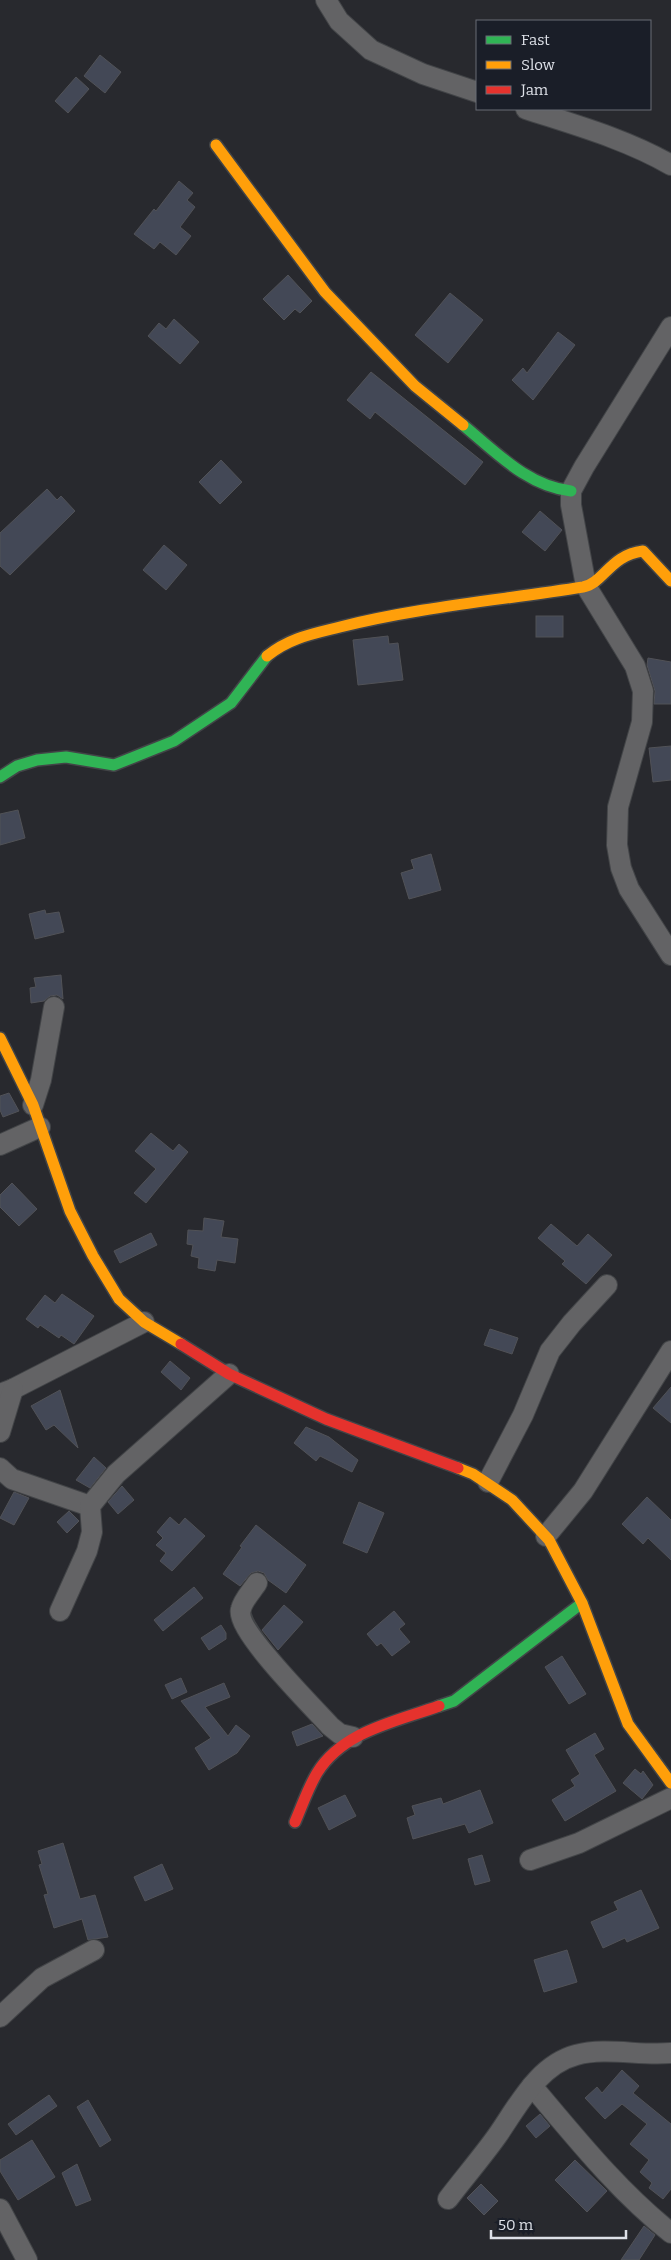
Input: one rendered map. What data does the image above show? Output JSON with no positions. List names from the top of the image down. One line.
{"legend":["Fast","Slow","Jam"],"scale_bar":"50 m"}
